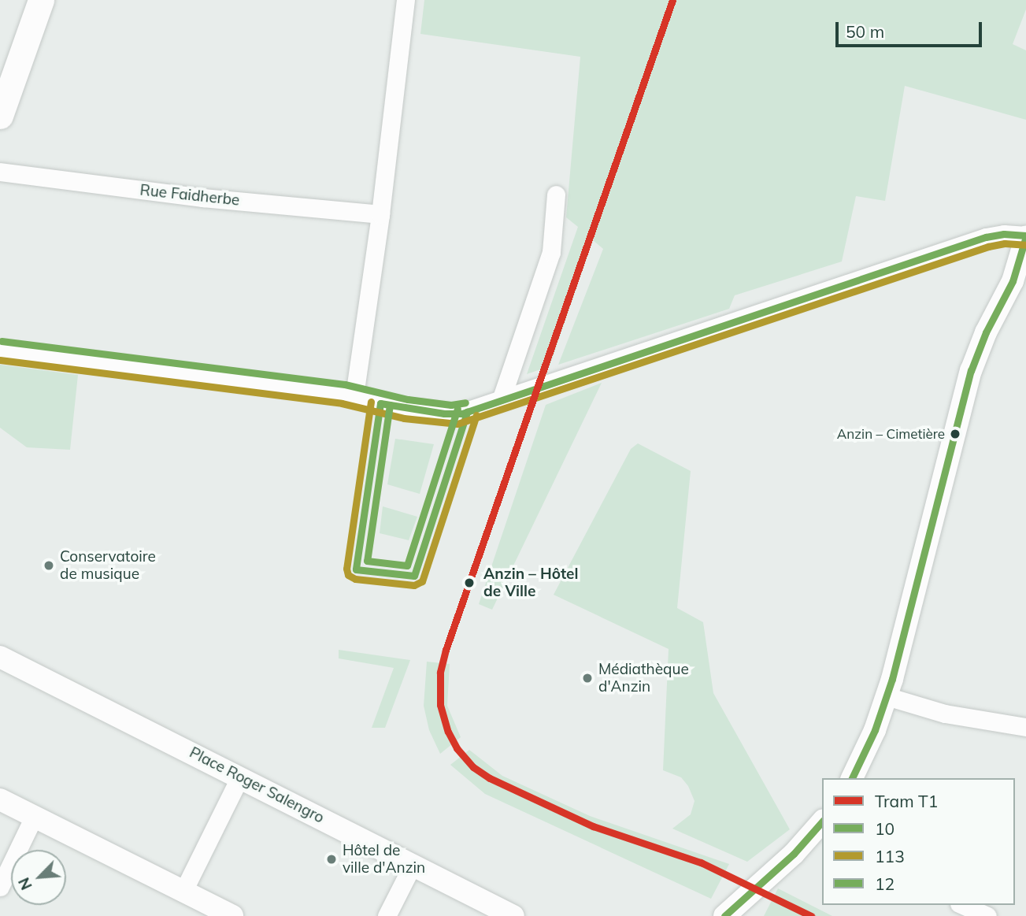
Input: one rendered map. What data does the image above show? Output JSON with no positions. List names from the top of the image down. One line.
{"streets":{"street":["Rue Faidherbe","Place Roger Salengro"]},"places":["Anzin – Cimetière","Conservatoire de musique","Anzin – Hôtel de Ville","Médiathèque d'Anzin","Hôtel de ville d'Anzin"],"lines":["tram line T1","transit line 10","transit line 113","transit line 12"],"legend":["Tram T1","10","113","12"],"scale_bar":"50 m","north":"bottom left"}
